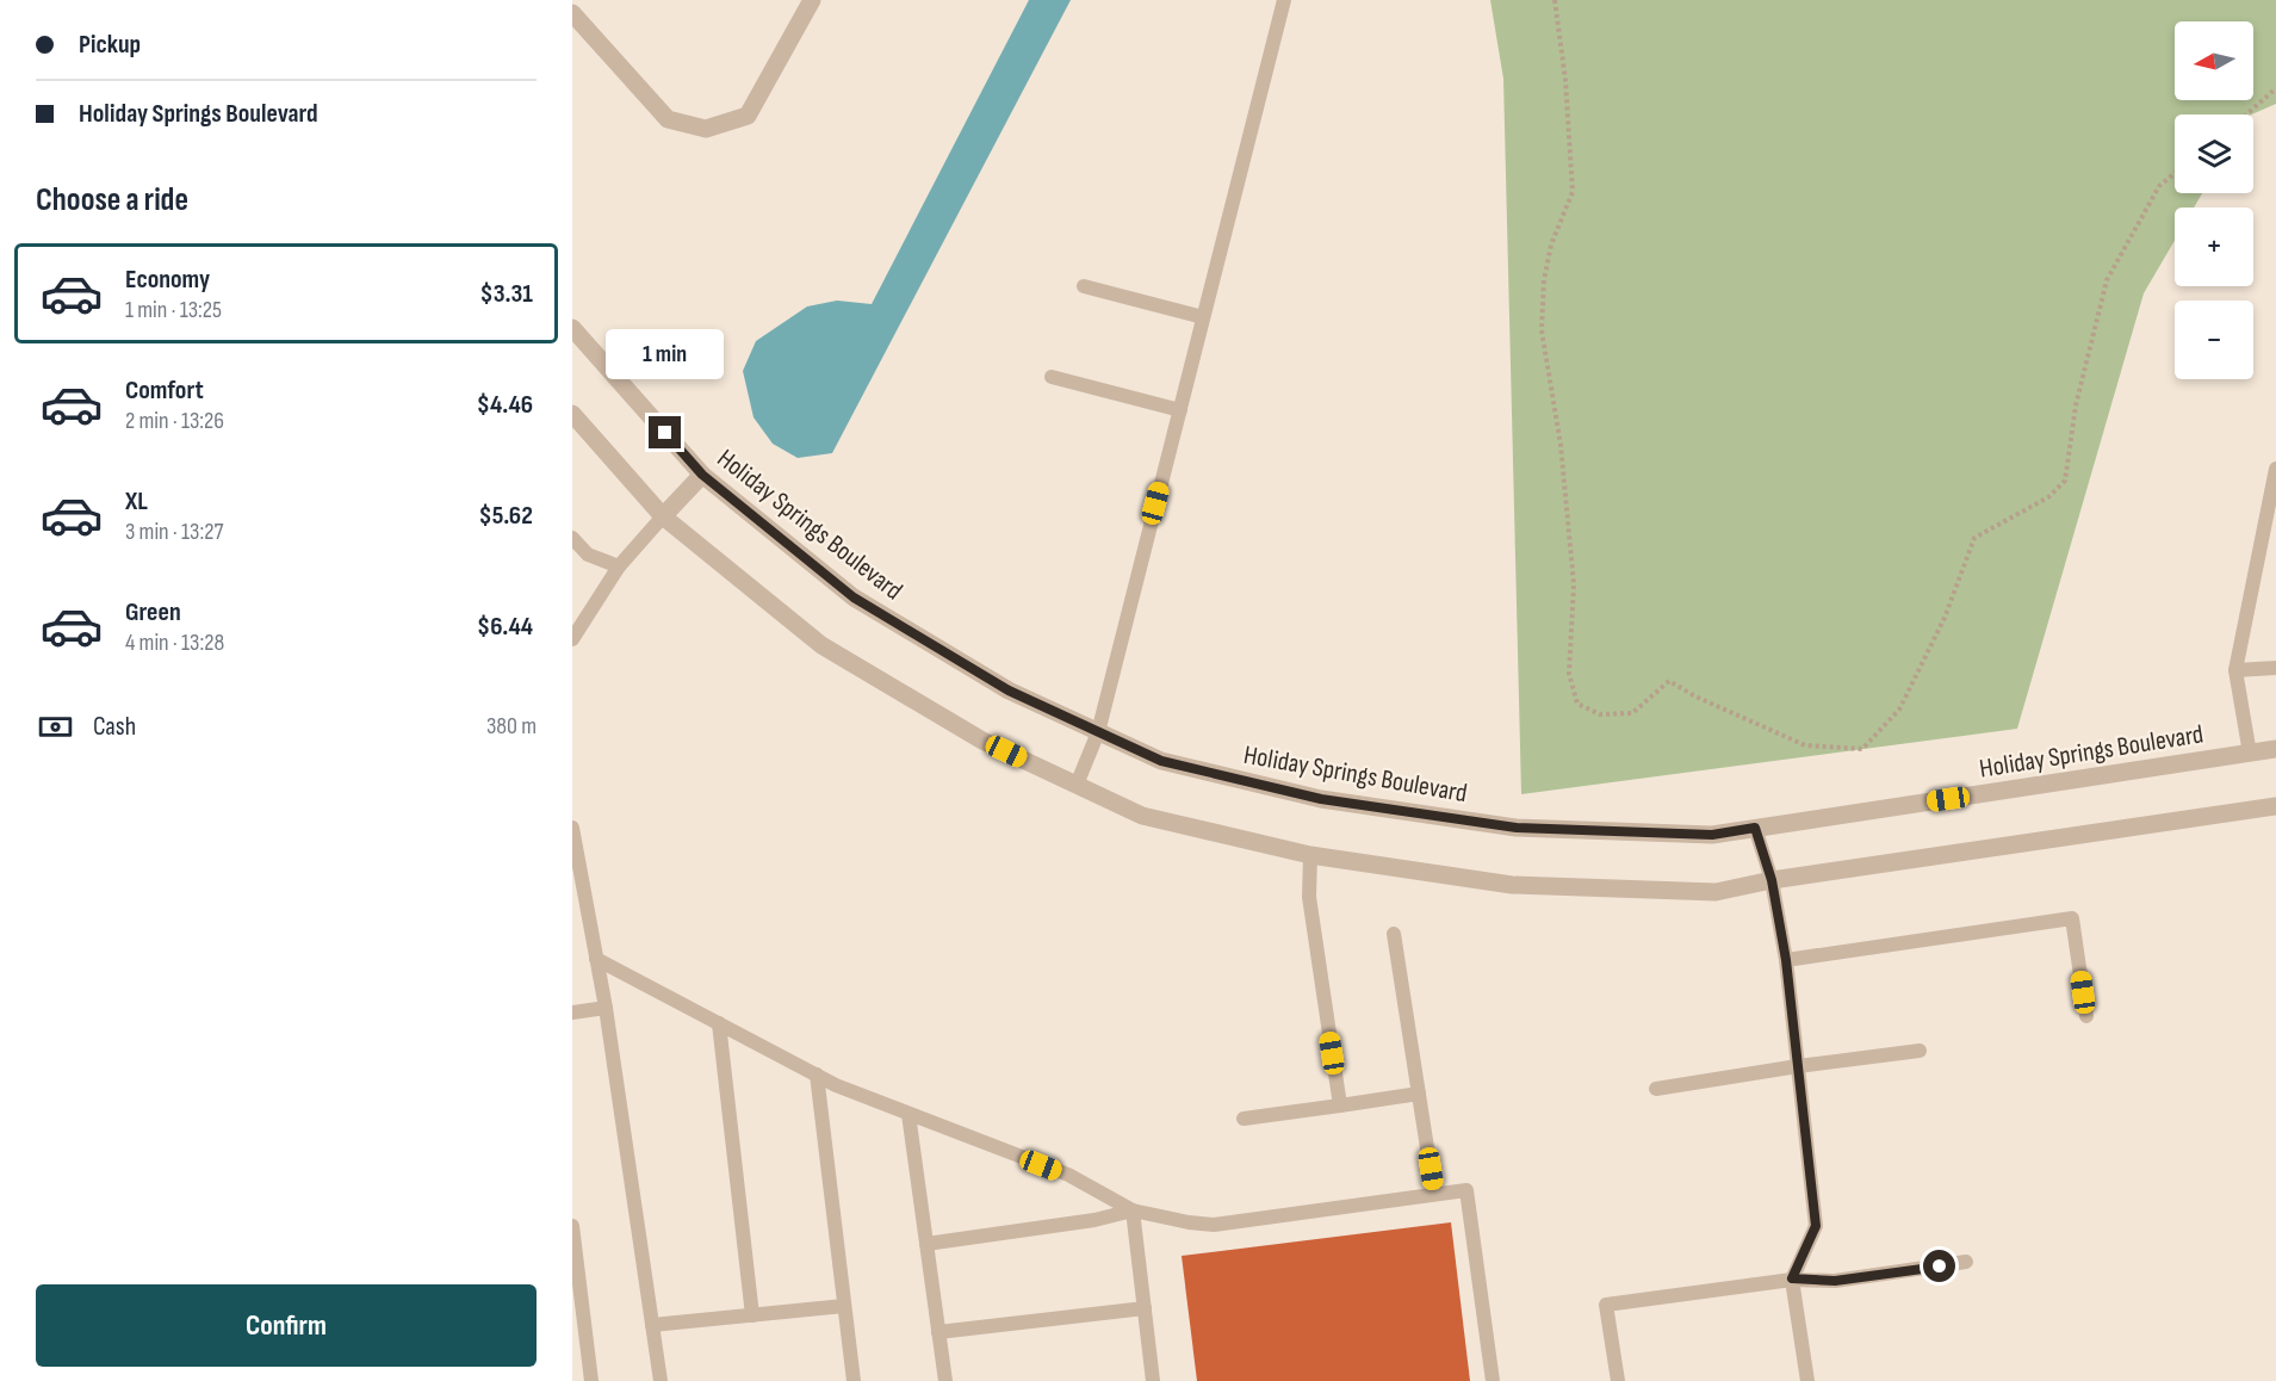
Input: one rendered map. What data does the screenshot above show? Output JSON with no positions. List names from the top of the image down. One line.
{"streets":{"street":["Holiday Springs Boulevard"]},"north":"left","page":{"banner":["Pickup","Holiday Springs Boulevard"],"map_buttons":["+","−"],"heading":"Choose a ride","list":[{"name":"Economy","note":"1 min · 13:25","value":"$3.31"},{"name":"Comfort","note":"2 min · 13:26","value":"$4.46"},{"name":"XL","note":"3 min · 13:27","value":"$5.62"},{"name":"Green","note":"4 min · 13:28","value":"$6.44"}],"bubble":"1 min","pay":["Cash","380 m"],"buttons":"Confirm"}}
